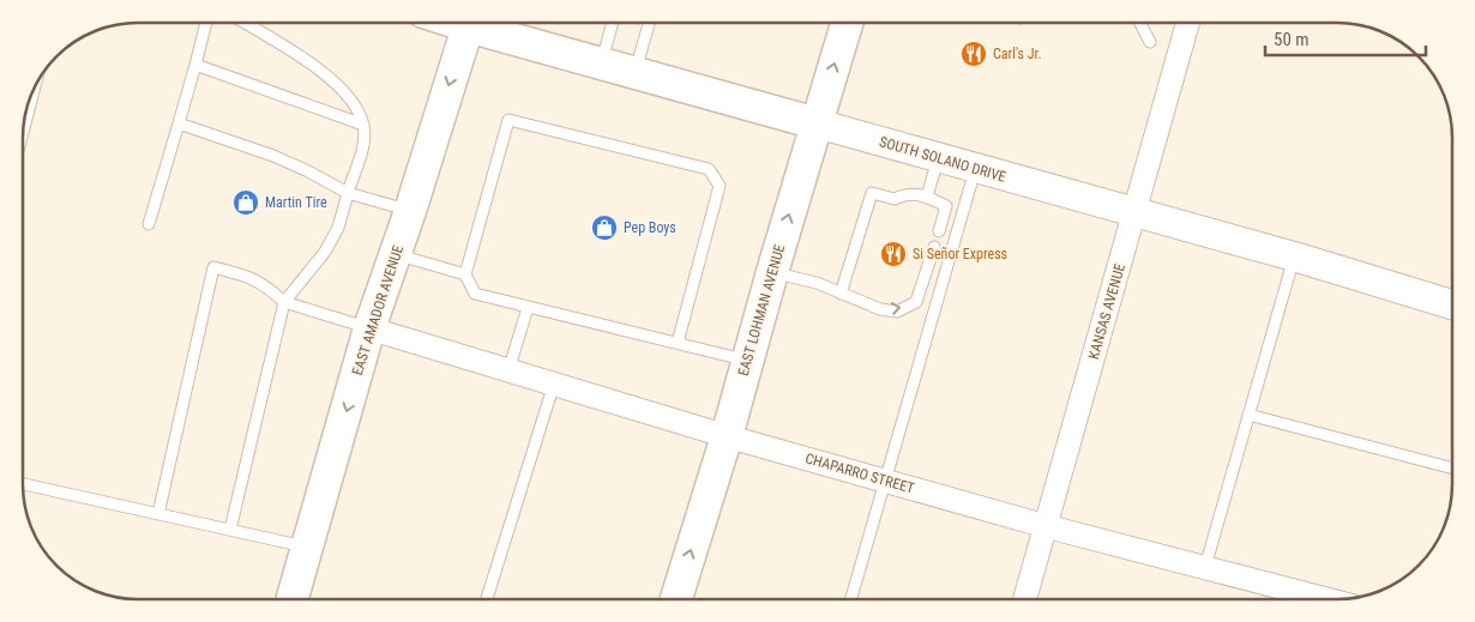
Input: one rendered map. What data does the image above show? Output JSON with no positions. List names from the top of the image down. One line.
{"streets":{"main road":["SOUTH SOLANO DRIVE","EAST AMADOR AVENUE","EAST LOHMAN AVENUE"],"street":["KANSAS AVENUE","CHAPARRO STREET"]},"crossings":[["SOUTH SOLANO DRIVE","EAST LOHMAN AVENUE"],["SOUTH SOLANO DRIVE","KANSAS AVENUE"],["EAST AMADOR AVENUE","CHAPARRO STREET"],["EAST LOHMAN AVENUE","CHAPARRO STREET"],["KANSAS AVENUE","CHAPARRO STREET"]],"one_way":["EAST AMADOR AVENUE","EAST LOHMAN AVENUE"],"places":{"restaurant":["Carl's Jr.","Si Señor Express"],"shop":["Martin Tire","Pep Boys"]},"scale_bar":"50 m"}
